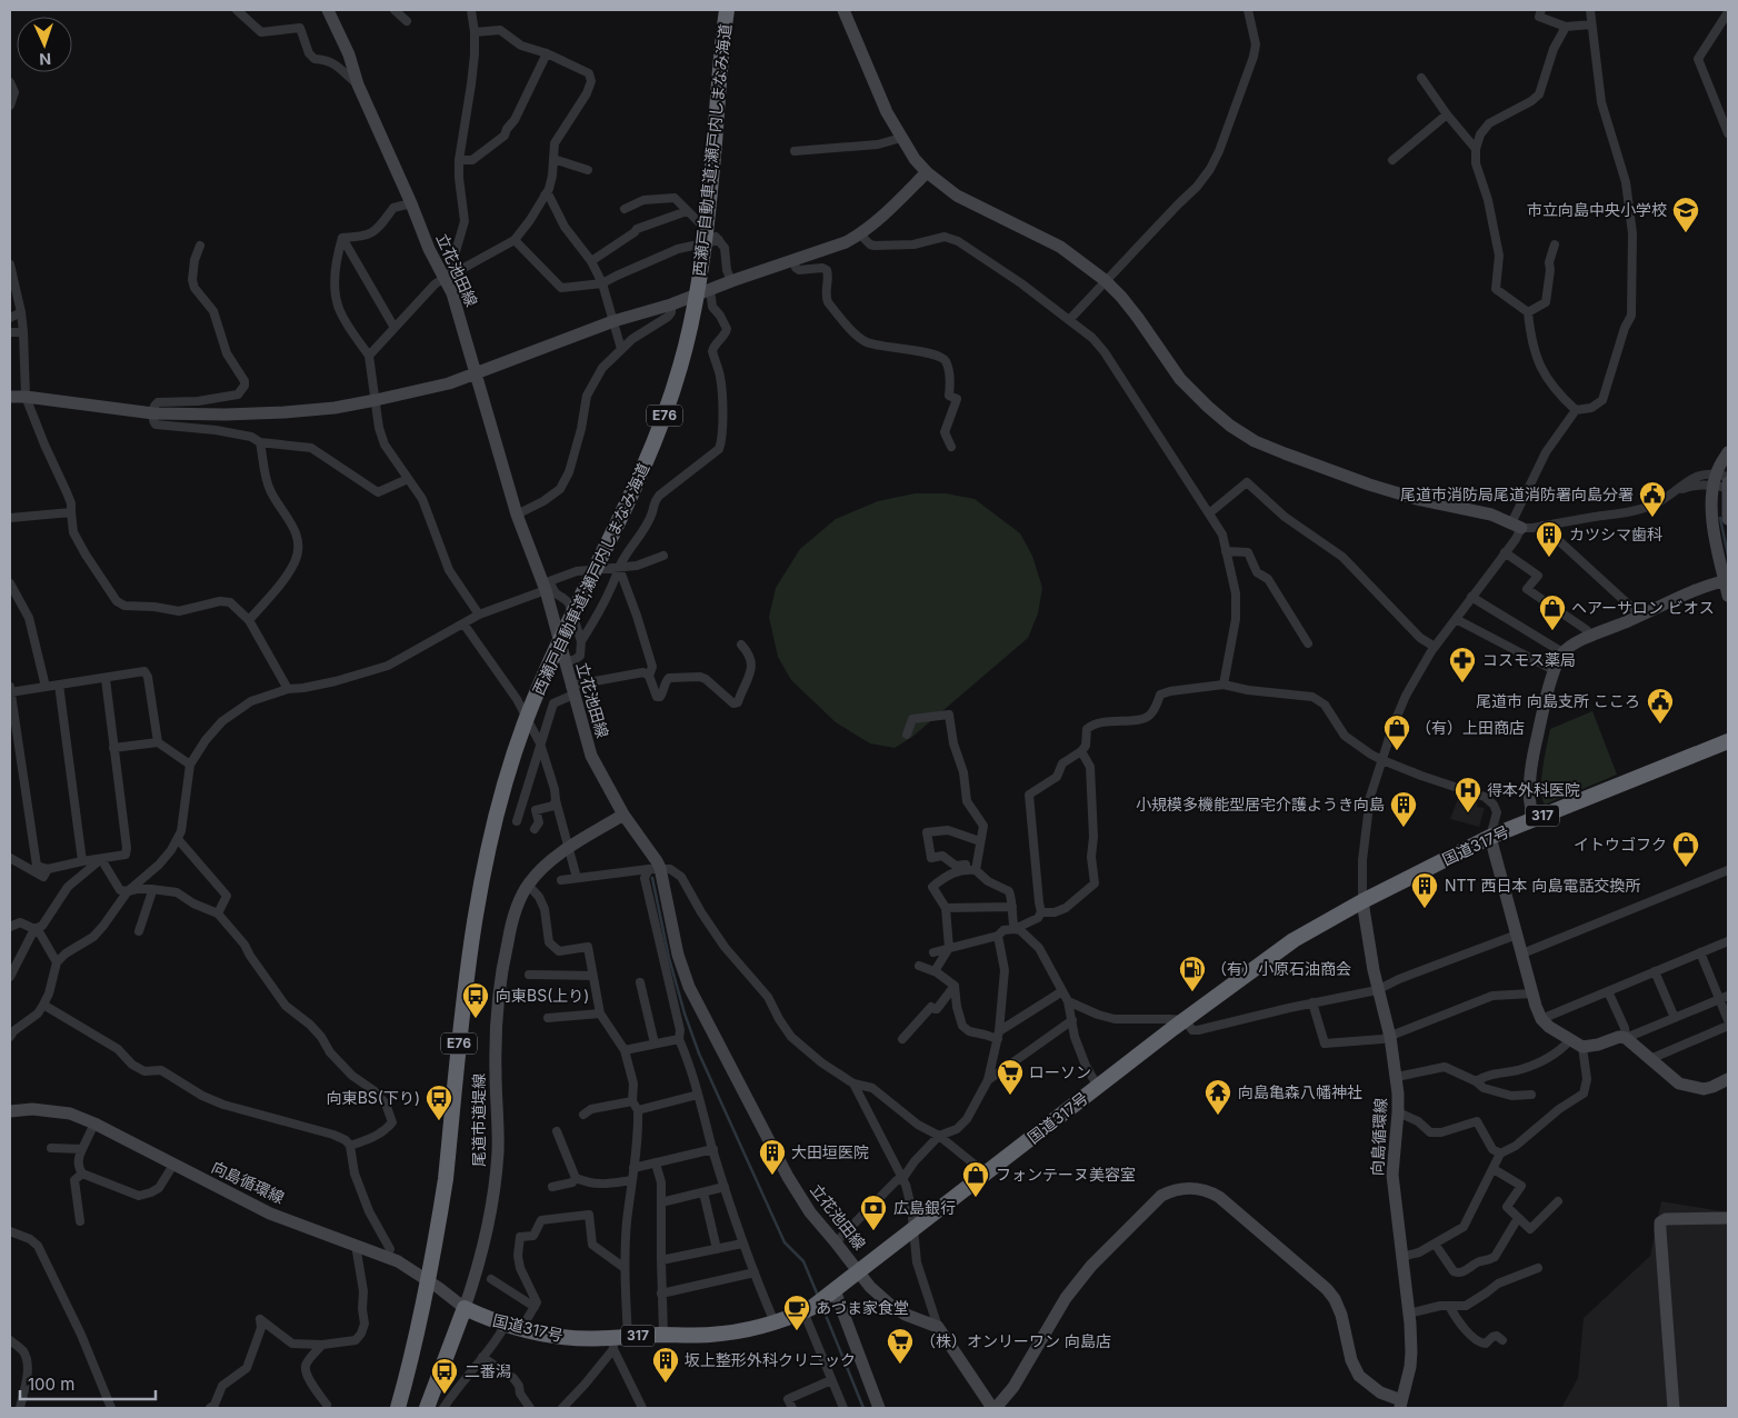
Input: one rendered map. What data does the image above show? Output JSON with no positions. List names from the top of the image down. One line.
{"streets":{"highway":["西瀬戸自動車道;瀬戸内しまなみ海道","E76","317","国道317号"],"street":["立花池田線","尾道市道堤線","向島循環線"]},"crossings":[["立花池田線","国道317号"],["立花池田線","尾道市道堤線"],["国道317号","尾道市道堤線"],["国道317号","向島循環線"],["尾道市道堤線","向島循環線"]],"places":{"school or university":["市立向島中央小学校"],"public building":["尾道市消防局尾道消防署向島分署","尾道市 向島支所 こころ"],"building":["カツシマ歯科","小規模多機能型居宅介護ようき向島","NTT 西日本 向島電話交換所","大田垣医院","坂上整形外科クリニック"],"shop":["ヘアーサロン ビオス","（有）上田商店","イトウゴフク","フォンテーヌ美容室"],"pharmacy":["コスモス薬局"],"hospital":["得本外科医院"],"fuel station":["（有）小原石油商会"],"bus stop":["向東BS(上り)","向東BS(下り)","二番潟"],"supermarket":["ローソン","（株）オンリーワン 向島店"],"temple":["向島亀森八幡神社"],"bank":["広島銀行"],"cafe":["あづま家食堂"]},"scale_bar":"100 m","north":"bottom"}
